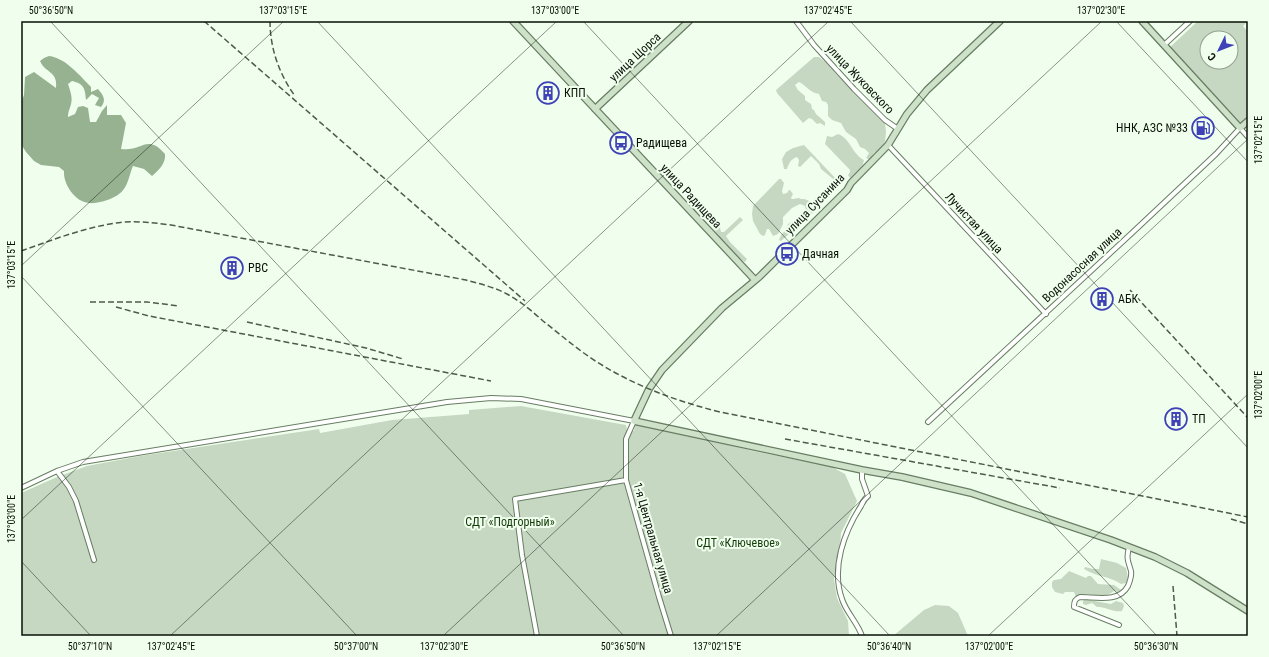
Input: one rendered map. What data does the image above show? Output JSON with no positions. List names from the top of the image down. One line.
{"streets":{"street":["улица Щорса","улица Жуковского","улица Радищева","улица Сусанина","Лучистая улица","Водонасосная улица","1-я Центральная улица"]},"crossings":[["улица Щорса","улица Радищева"],["улица Жуковского","улица Сусанина"],["улица Радищева","улица Сусанина"],["улица Сусанина","Лучистая улица"],["улица Сусанина","1-я Центральная улица"],["Лучистая улица","Водонасосная улица"]],"parks":["СДТ «Подгорный»","СДТ «Ключевое»"],"places":{"building":["КПП","РВС","АБК","ТП"],"fuel station":["ННК, АЗС №33"],"bus stop":["Радищева","Дачная"]},"north":"bottom left","coordinates":["50°36'50\"N","137°03'15\"E","137°03'00\"E","137°02'45\"E","137°02'30\"E","137°02'15\"E","137°02'00\"E","50°37'10\"N","50°37'00\"N","50°36'40\"N","50°36'30\"N"]}
